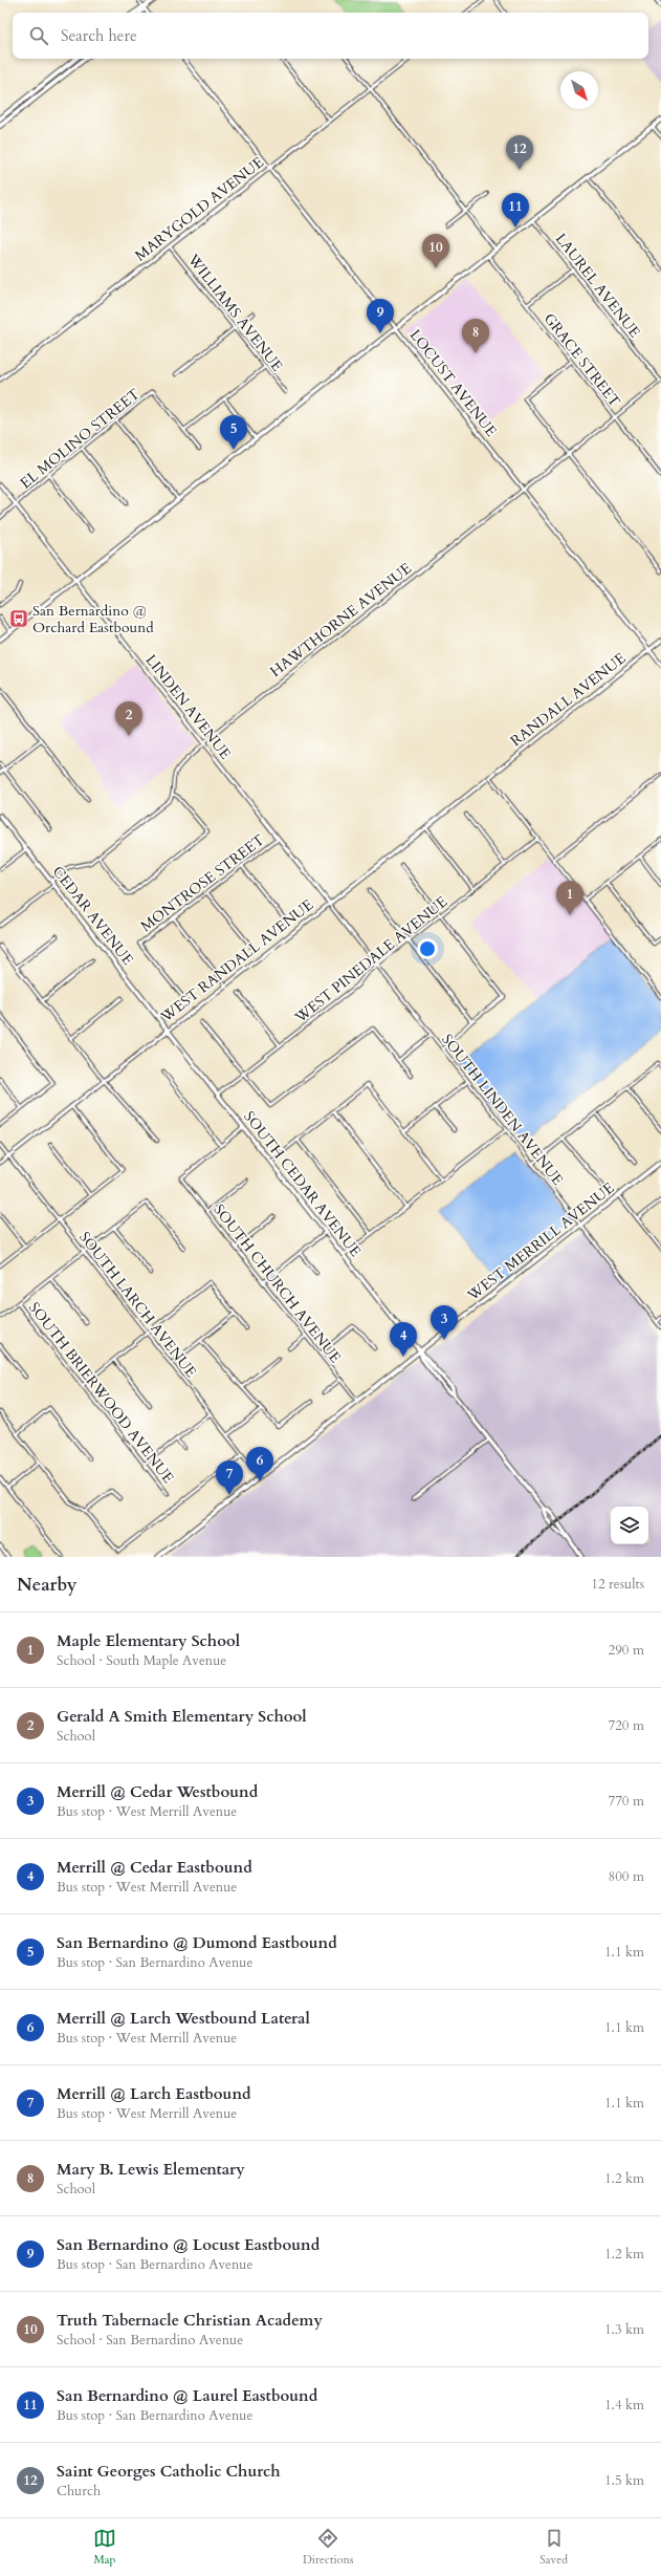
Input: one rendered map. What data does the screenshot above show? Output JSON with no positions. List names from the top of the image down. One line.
{"streets":{"main road":["CEDAR AVENUE","SOUTH CEDAR AVENUE","WEST MERRILL AVENUE"],"street":["MARYGOLD AVENUE","LAUREL AVENUE","WILLIAMS AVENUE","GRACE STREET","LOCUST AVENUE","EL MOLINO STREET","HAWTHORNE AVENUE","RANDALL AVENUE","LINDEN AVENUE","MONTROSE STREET","WEST PINEDALE AVENUE","WEST RANDALL AVENUE","SOUTH LINDEN AVENUE","SOUTH CHURCH AVENUE","SOUTH LARCH AVENUE","SOUTH BRIERWOOD AVENUE"]},"crossings":[["MARYGOLD AVENUE","WILLIAMS AVENUE"],["MARYGOLD AVENUE","LOCUST AVENUE"],["LAUREL AVENUE","HAWTHORNE AVENUE"],["GRACE STREET","HAWTHORNE AVENUE"],["LOCUST AVENUE","HAWTHORNE AVENUE"],["LOCUST AVENUE","RANDALL AVENUE"],["EL MOLINO STREET","LINDEN AVENUE"],["HAWTHORNE AVENUE","LINDEN AVENUE"],["RANDALL AVENUE","WEST RANDALL AVENUE"],["LINDEN AVENUE","MONTROSE STREET"],["LINDEN AVENUE","WEST RANDALL AVENUE"],["LINDEN AVENUE","SOUTH LINDEN AVENUE"],["CEDAR AVENUE","WEST RANDALL AVENUE"],["CEDAR AVENUE","SOUTH CEDAR AVENUE"],["WEST PINEDALE AVENUE","SOUTH LINDEN AVENUE"],["WEST PINEDALE AVENUE","SOUTH CEDAR AVENUE"],["WEST RANDALL AVENUE","SOUTH LINDEN AVENUE"],["WEST RANDALL AVENUE","SOUTH CEDAR AVENUE"],["WEST RANDALL AVENUE","SOUTH LARCH AVENUE"],["SOUTH LINDEN AVENUE","WEST MERRILL AVENUE"],["SOUTH CEDAR AVENUE","WEST MERRILL AVENUE"],["WEST MERRILL AVENUE","SOUTH CHURCH AVENUE"],["WEST MERRILL AVENUE","SOUTH LARCH AVENUE"]],"places":{"bus stop":["San Bernardino @ Orchard Eastbound"]},"north":"bottom right","page":{"search":"Search here","pins":["12","11","10","9","8","5","2","1","3","4","6","7"],"heading":["Nearby","12 results"],"list":[{"mark":"1","name":"Maple Elementary School","note":"School · South Maple Avenue","value":"290 m"},{"mark":"2","name":"Gerald A Smith Elementary School","note":"School","value":"720 m"},{"mark":"3","name":"Merrill @ Cedar Westbound","note":"Bus stop · West Merrill Avenue","value":"770 m"},{"mark":"4","name":"Merrill @ Cedar Eastbound","note":"Bus stop · West Merrill Avenue","value":"800 m"},{"mark":"5","name":"San Bernardino @ Dumond Eastbound","note":"Bus stop · San Bernardino Avenue","value":"1.1 km"},{"mark":"6","name":"Merrill @ Larch Westbound Lateral","note":"Bus stop · West Merrill Avenue","value":"1.1 km"},{"mark":"7","name":"Merrill @ Larch Eastbound","note":"Bus stop · West Merrill Avenue","value":"1.1 km"},{"mark":"8","name":"Mary B. Lewis Elementary","note":"School","value":"1.2 km"},{"mark":"9","name":"San Bernardino @ Locust Eastbound","note":"Bus stop · San Bernardino Avenue","value":"1.2 km"},{"mark":"10","name":"Truth Tabernacle Christian Academy","note":"School · San Bernardino Avenue","value":"1.3 km"},{"mark":"11","name":"San Bernardino @ Laurel Eastbound","note":"Bus stop · San Bernardino Avenue","value":"1.4 km"},{"mark":"12","name":"Saint Georges Catholic Church","note":"Church","value":"1.5 km"}],"nav":["Map","Directions","Saved"]}}
